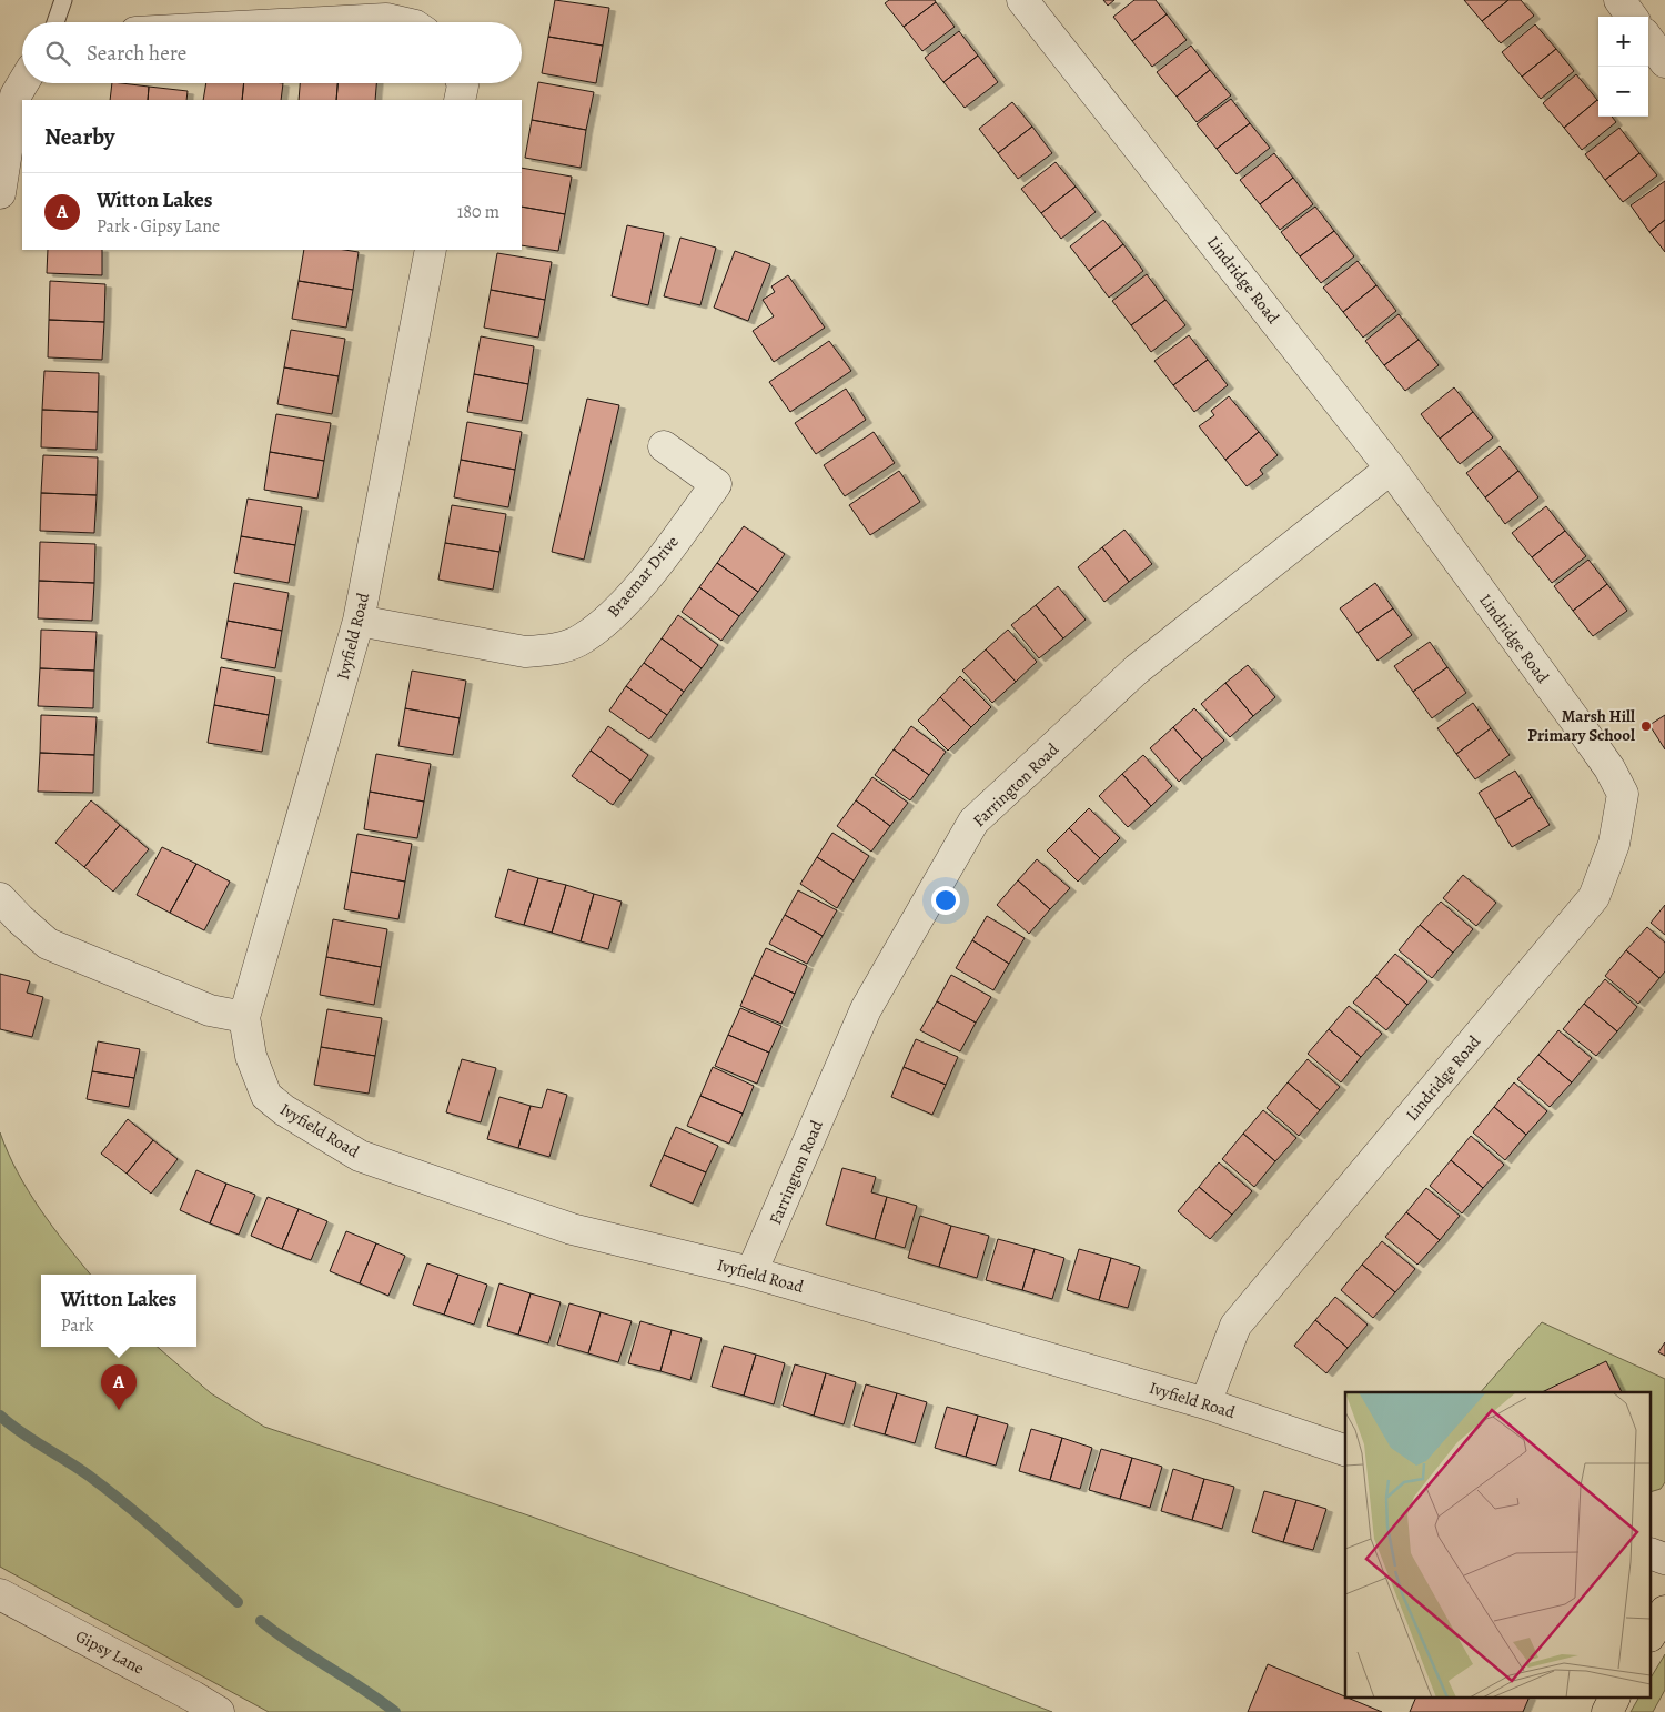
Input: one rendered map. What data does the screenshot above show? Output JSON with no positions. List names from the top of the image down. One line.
{"streets":{"street":["Lindridge Road","Braemar Drive","Ivyfield Road","Farrington Road","Gipsy Lane"]},"crossings":[["Lindridge Road","Ivyfield Road"],["Lindridge Road","Farrington Road"],["Braemar Drive","Ivyfield Road"],["Ivyfield Road","Farrington Road"]],"places":["Marsh Hill Primary School"],"page":{"map_buttons":["+","−"],"search":"Search here","heading":"Nearby","list":[{"mark":"A","name":"Witton Lakes","note":"Park · Gipsy Lane","value":"180 m"}],"popup":["Witton Lakes","Park"],"pins":"A"}}
